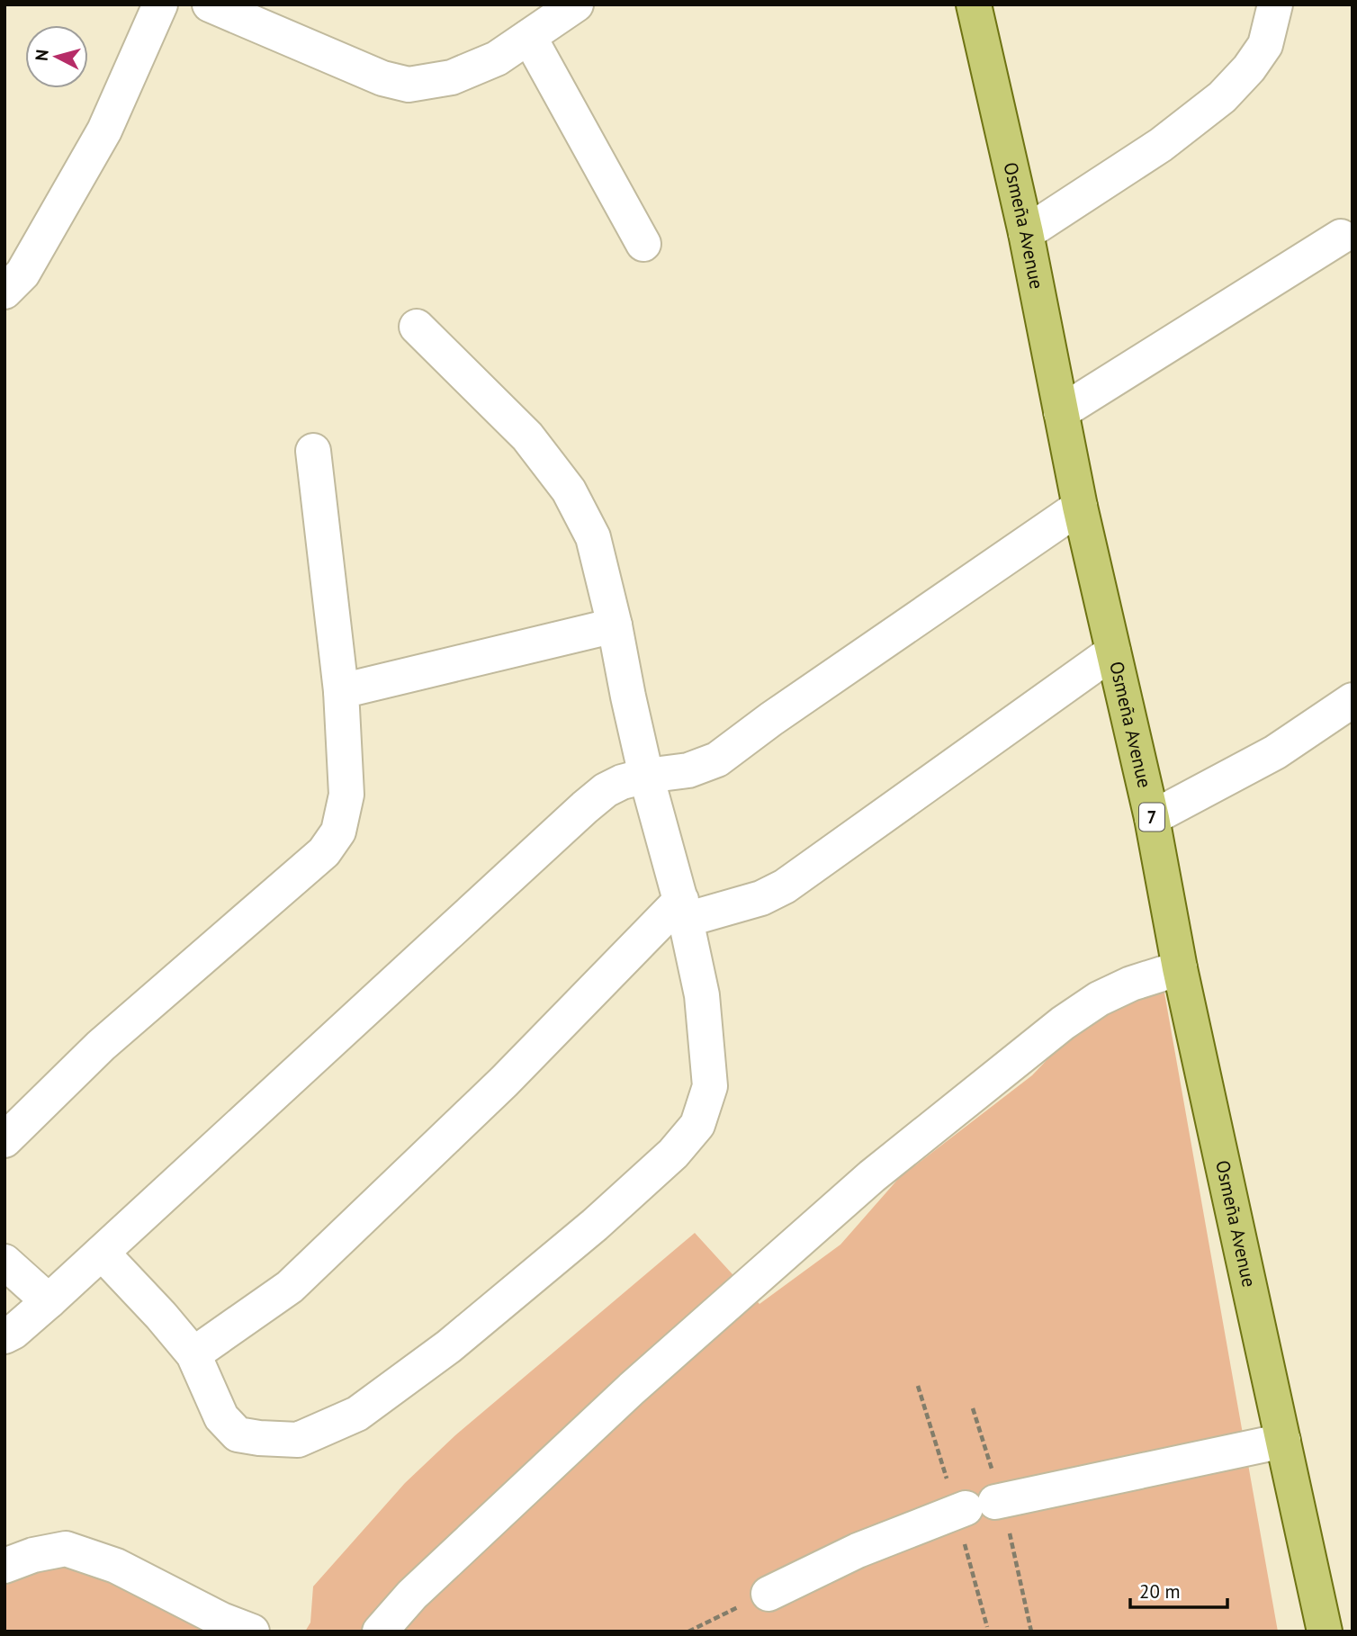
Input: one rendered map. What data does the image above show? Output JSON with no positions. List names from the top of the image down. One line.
{"streets":{"main road":["Osmeña Avenue","7"]},"scale_bar":"20 m","north":"left"}
